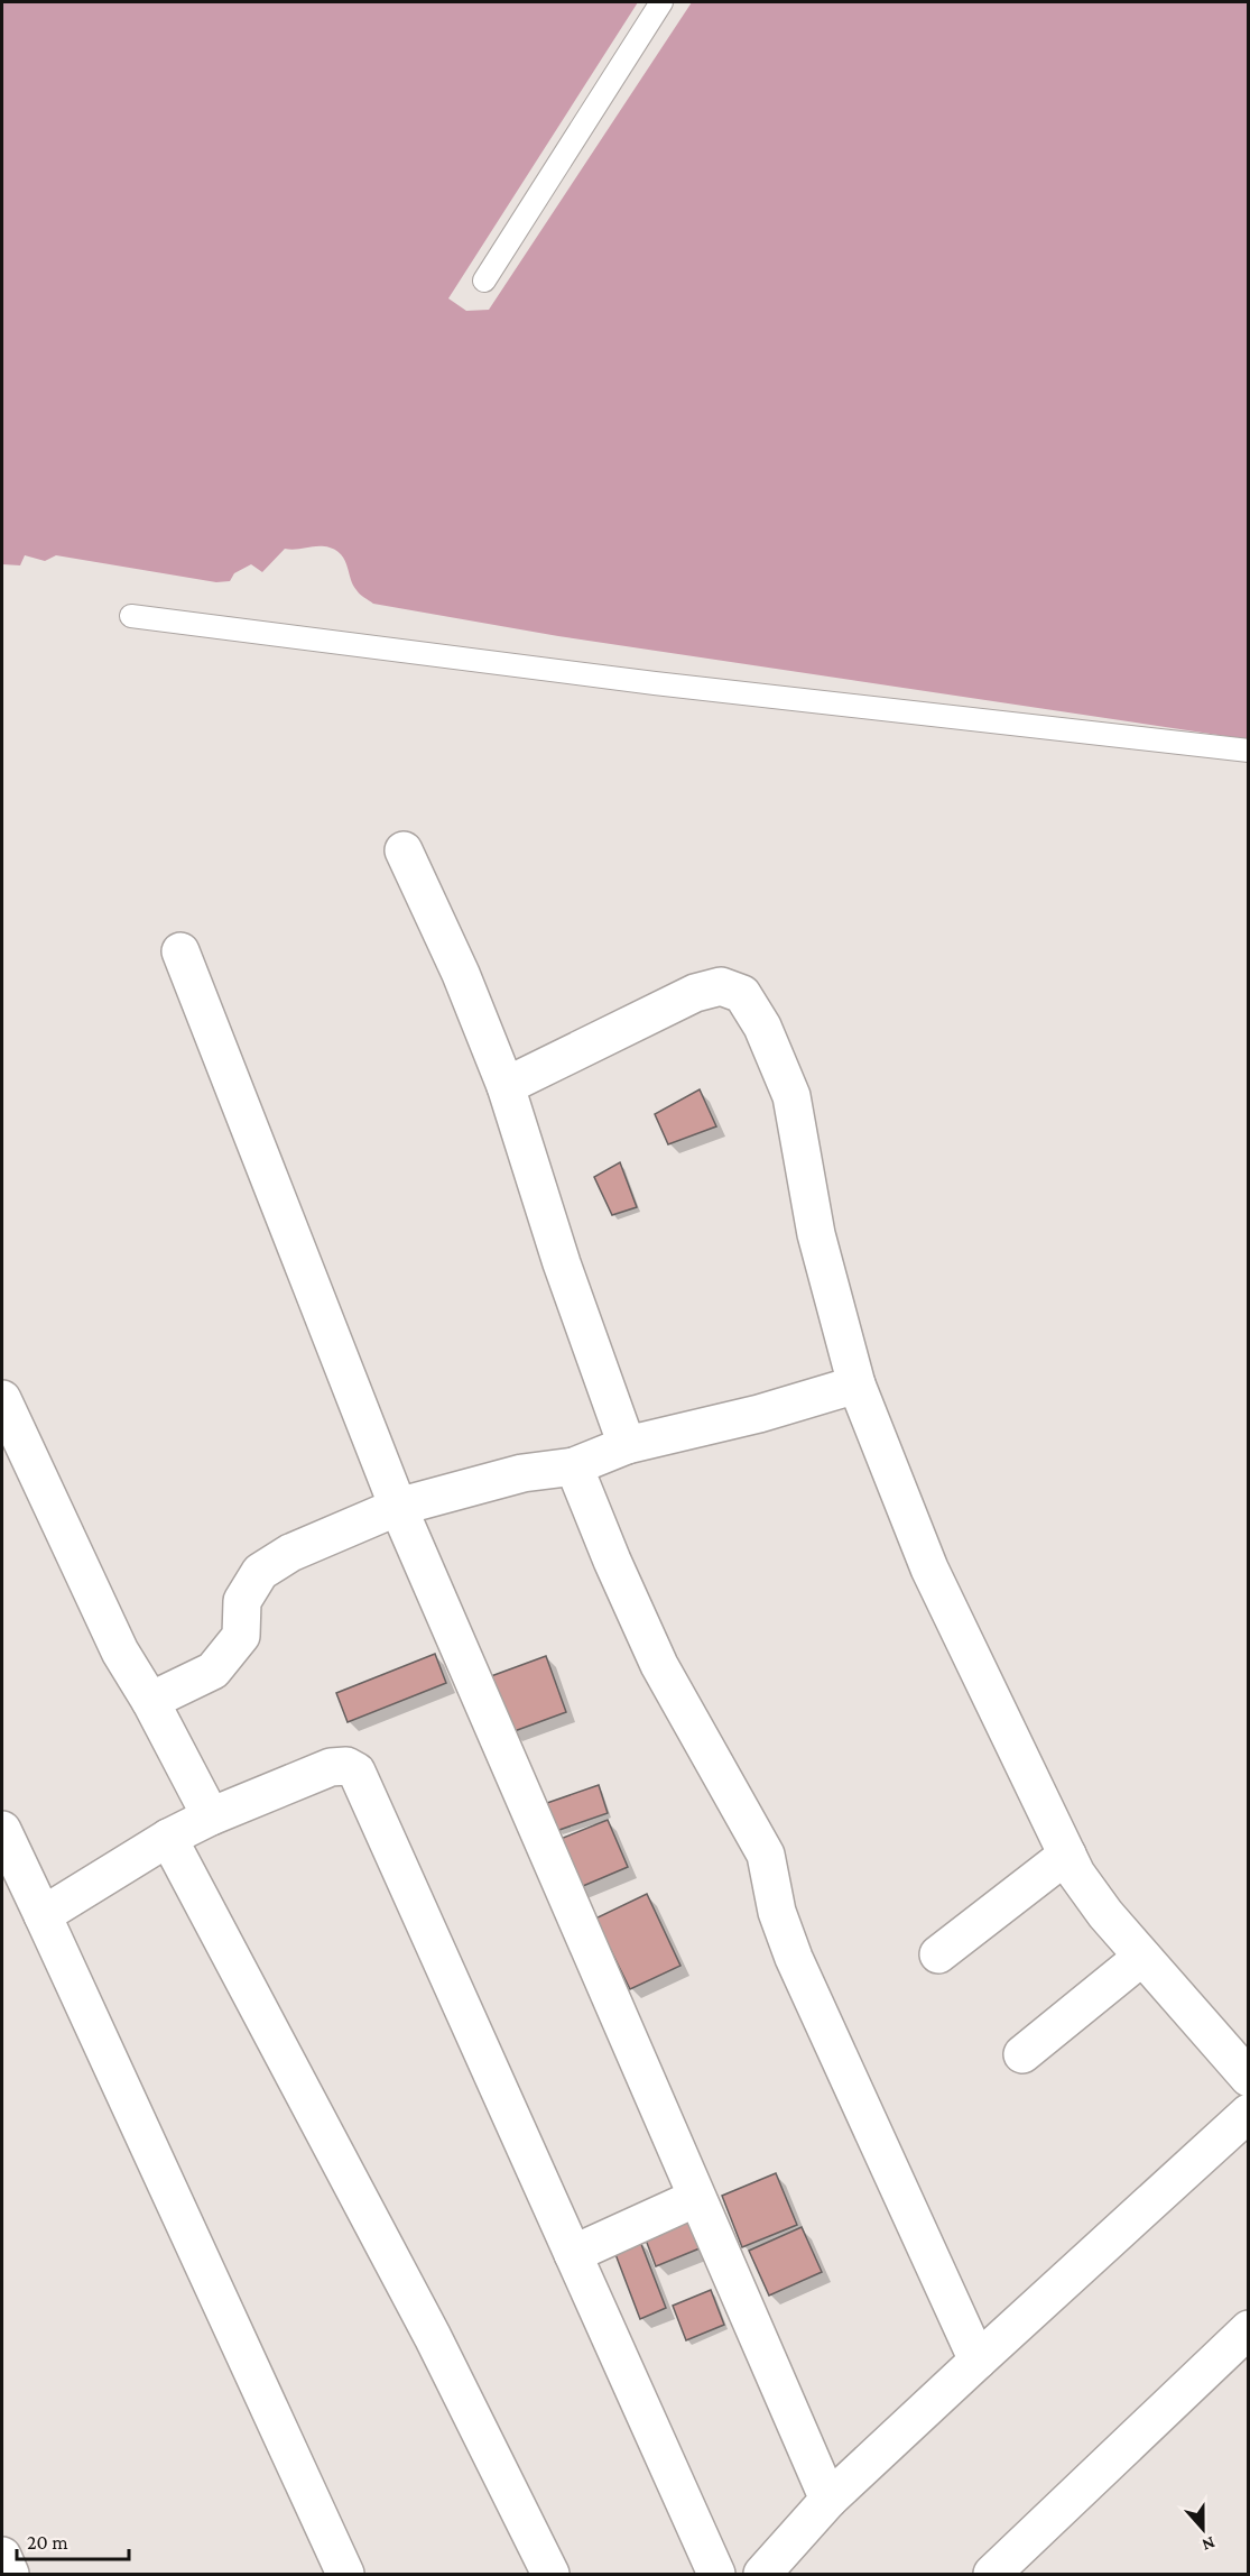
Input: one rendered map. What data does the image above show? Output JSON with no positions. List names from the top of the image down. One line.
{"scale_bar":"20 m","north":"bottom"}
